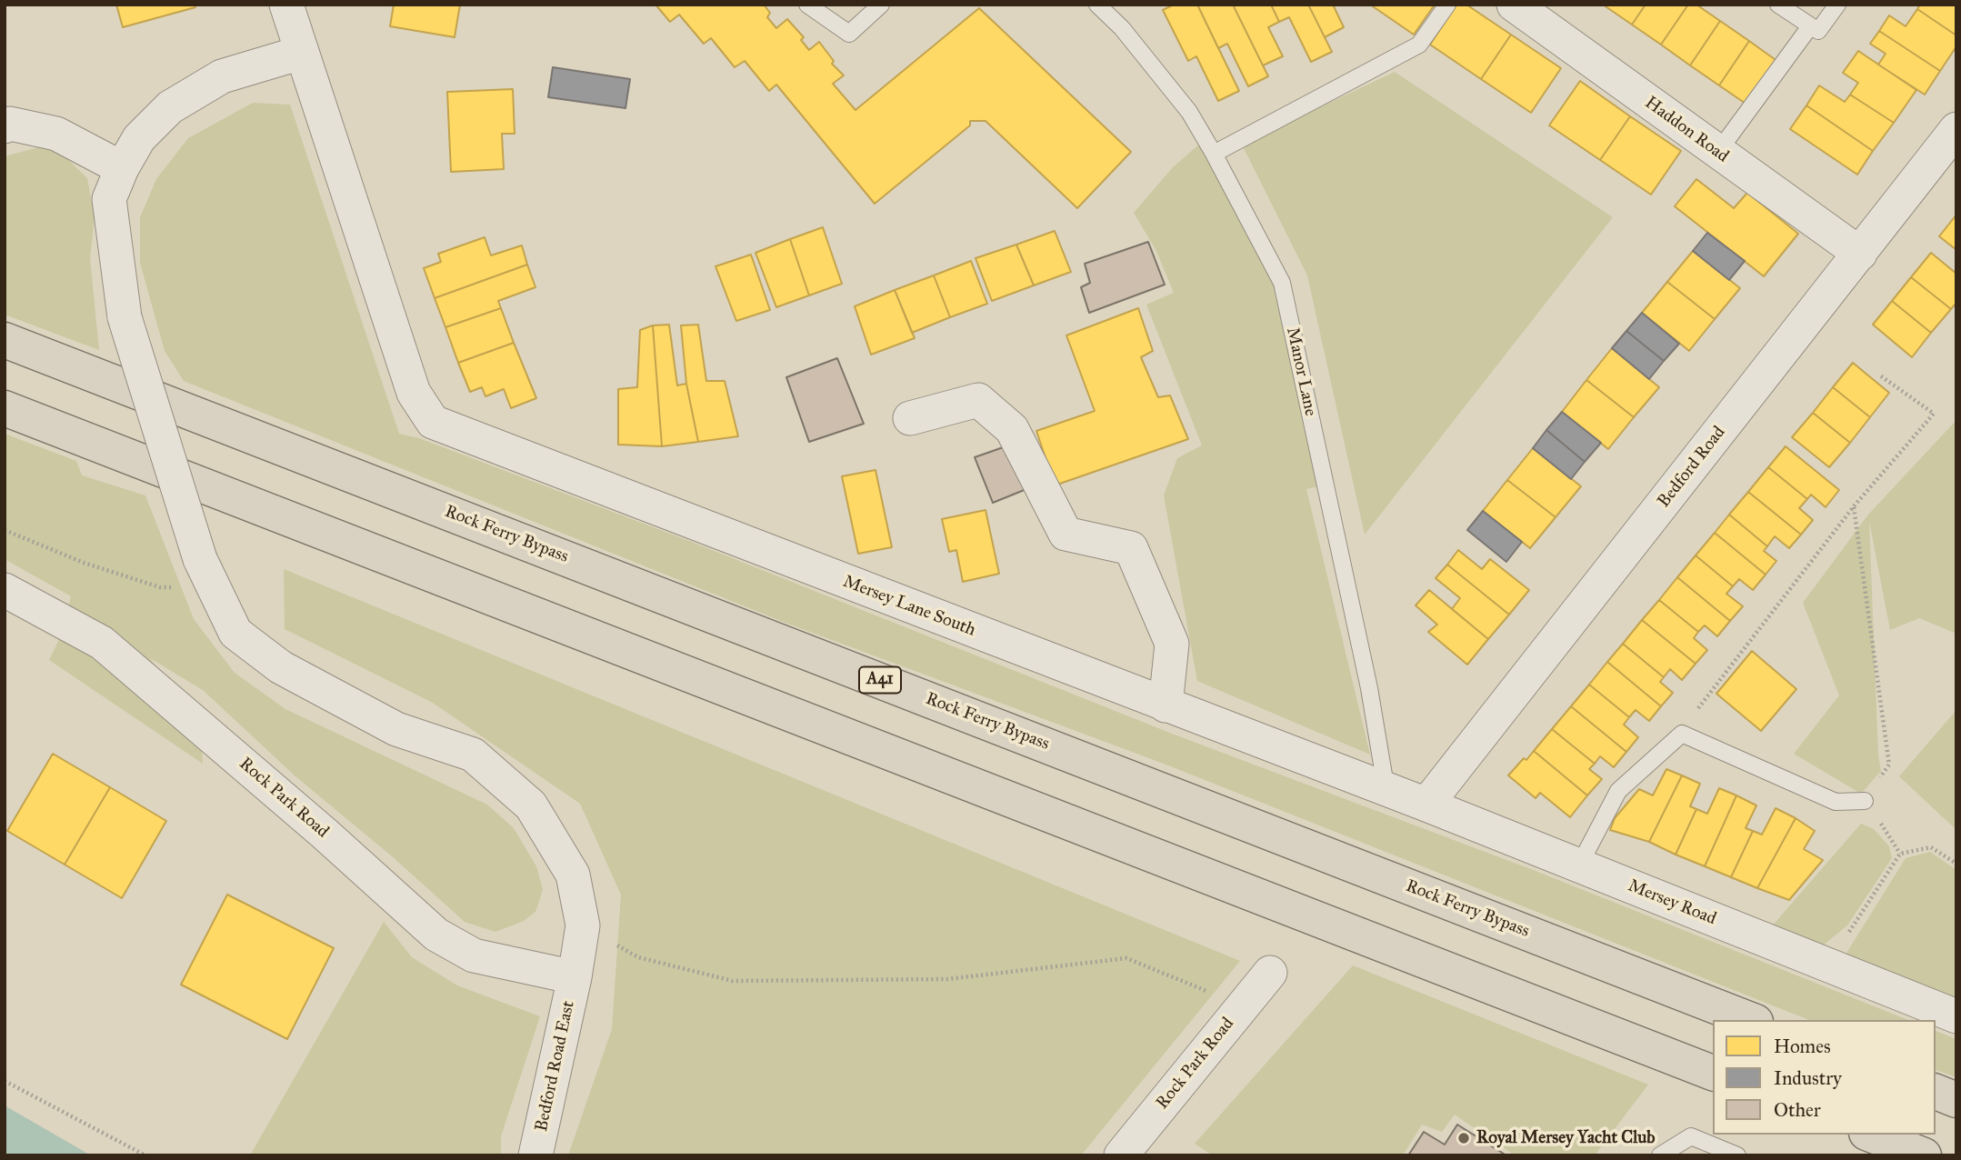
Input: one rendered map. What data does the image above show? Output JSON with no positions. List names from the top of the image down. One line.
{"streets":{"highway":["Rock Ferry Bypass","A41"],"street":["Haddon Road","Bedford Road","Mersey Lane South","Rock Park Road","Mersey Road","Bedford Road East"],"lane":["Manor Lane"]},"crossings":[["Haddon Road","Bedford Road"],["Manor Lane","Mersey Lane South"],["Manor Lane","Mersey Road"],["Bedford Road","Mersey Road"],["Mersey Lane South","Mersey Road"],["Rock Park Road","Bedford Road East"]],"places":["Royal Mersey Yacht Club"],"legend":["Homes","Industry","Other"]}
